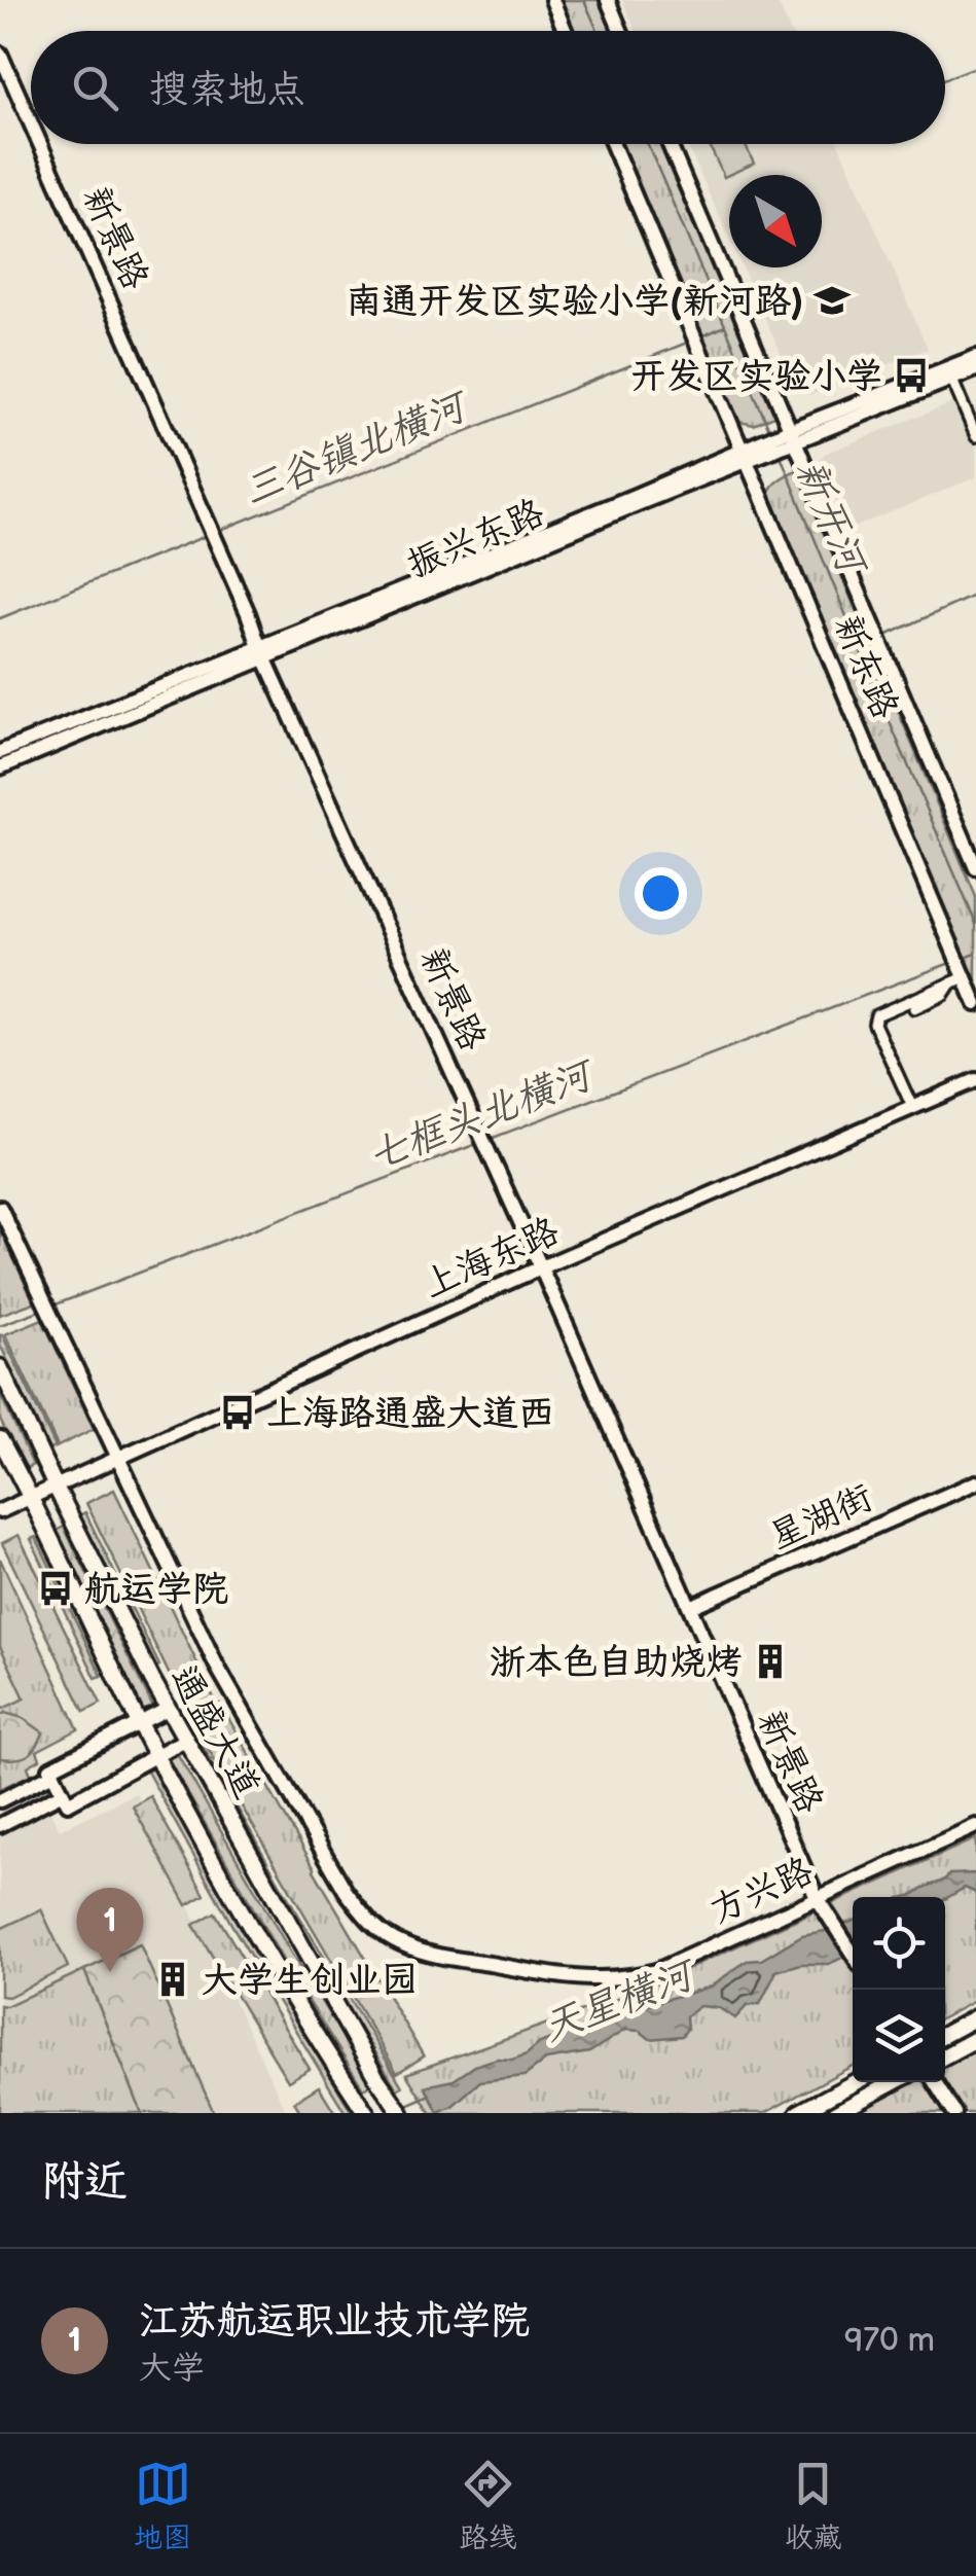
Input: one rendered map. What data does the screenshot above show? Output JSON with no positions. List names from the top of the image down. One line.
{"streets":{"main road":["通盛大道"],"street":["新景路","振兴东路","新东路","上海东路","星湖街","方兴路"]},"crossings":[["新景路","振兴东路"],["新景路","上海东路"],["新景路","星湖街"],["新景路","方兴路"],["振兴东路","新东路"],["上海东路","通盛大道"],["上海东路","方兴路"]],"water":["三谷镇北横河","新开河","七框头北横河","天星横河"],"places":{"school or university":["南通开发区实验小学(新河路)"],"bus stop":["开发区实验小学","上海路通盛大道西","航运学院"],"building":["浙本色自助烧烤","大学生创业园"]},"north":"bottom right","page":{"search":"搜索地点","pins":"1","heading":"附近","list":[{"mark":"1","name":"江苏航运职业技术学院","note":"大学","value":"970 m"}],"nav":["地图","路线","收藏"]}}
